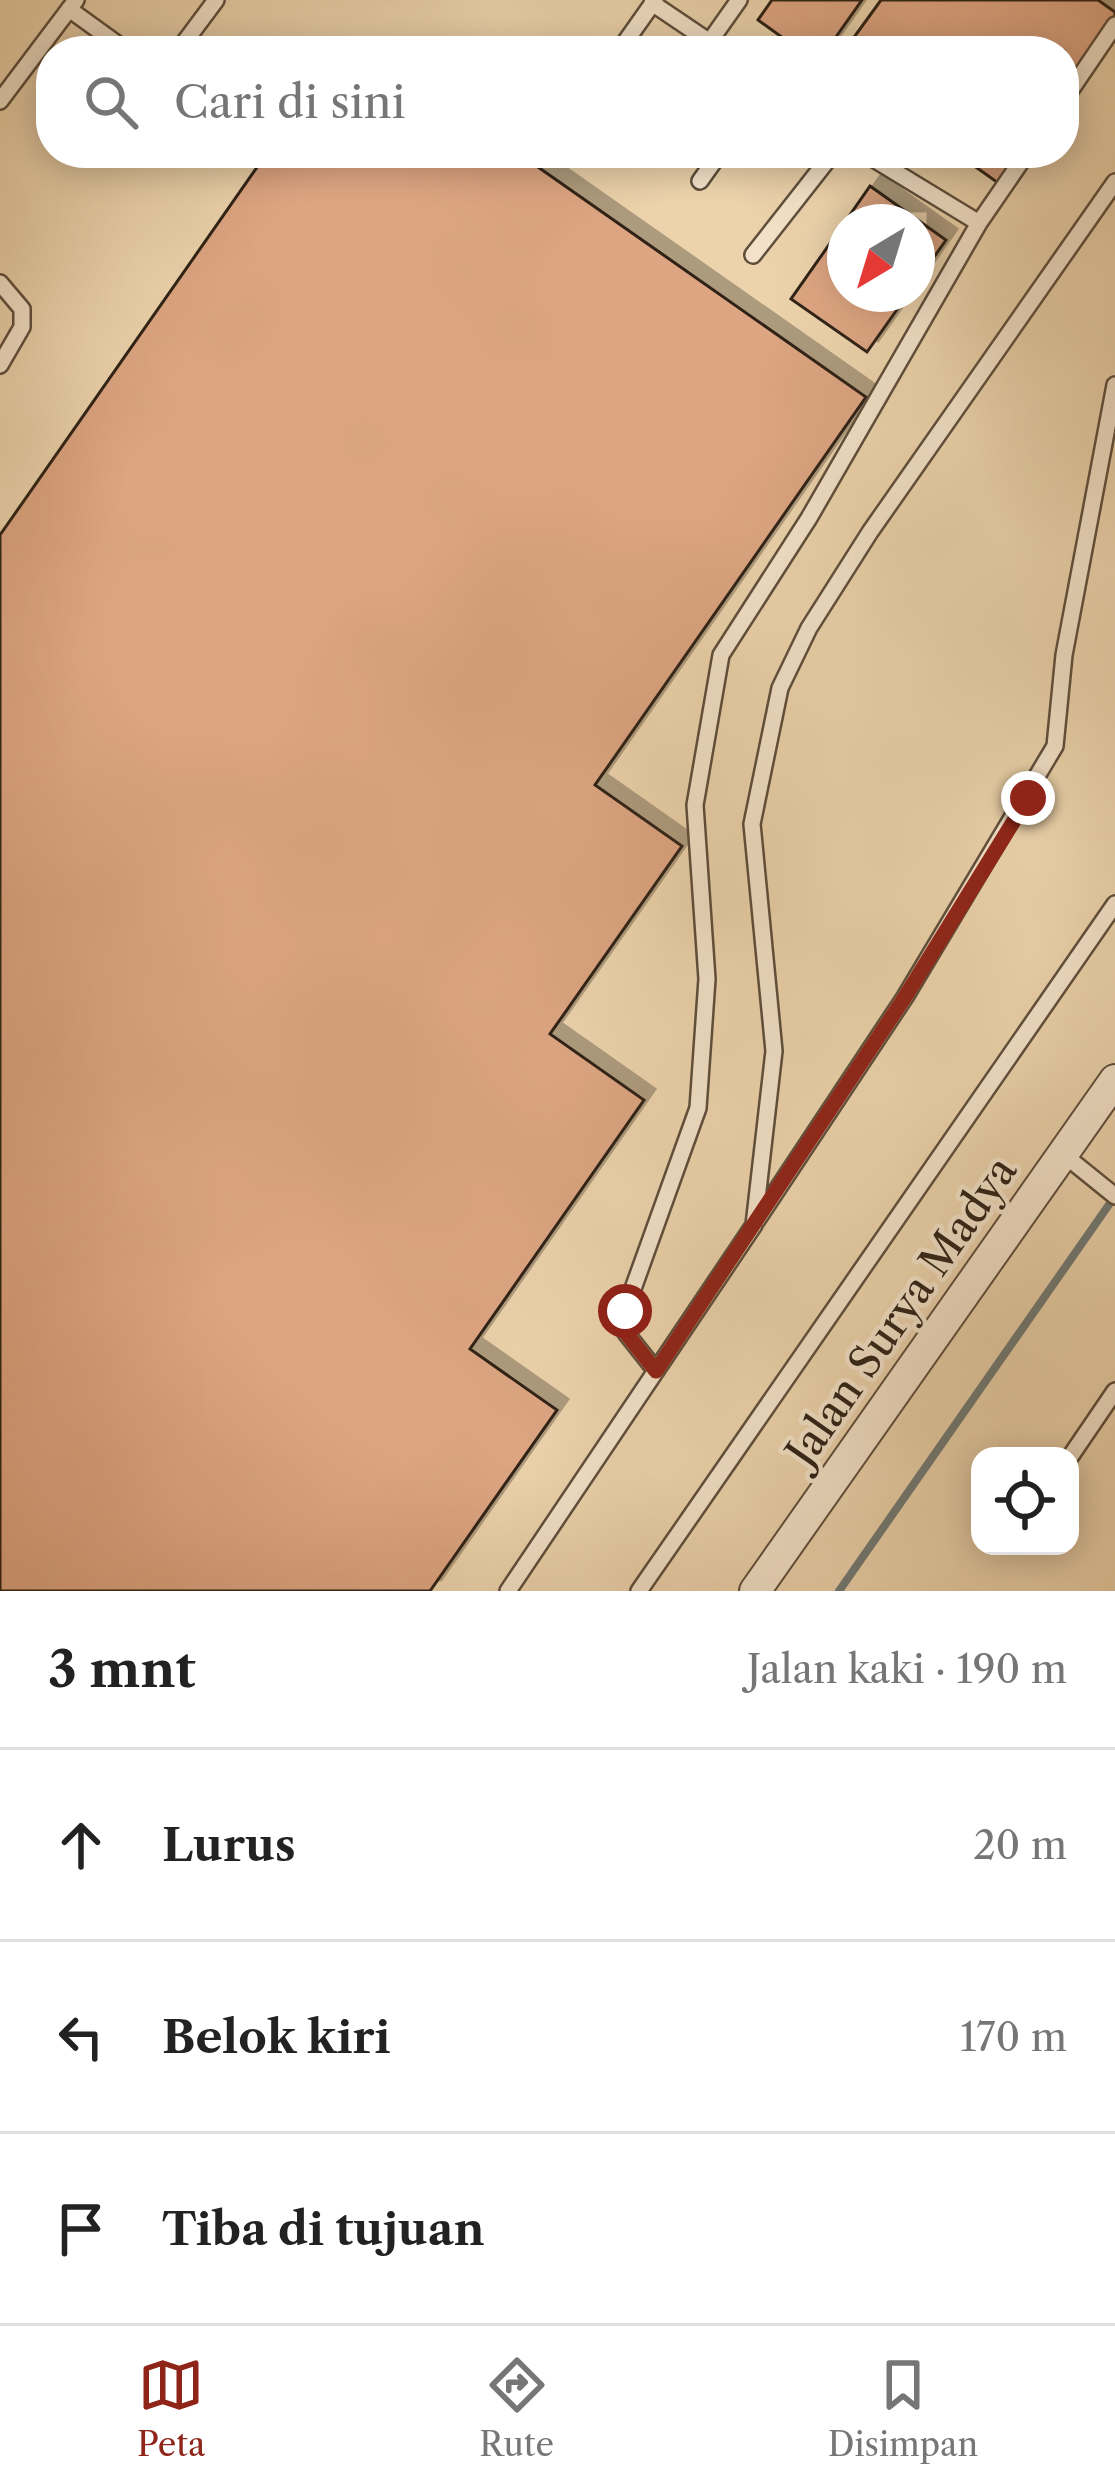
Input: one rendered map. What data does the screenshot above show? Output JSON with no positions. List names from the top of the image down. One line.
{"streets":{"street":["Jalan Surya Madya"]},"north":"bottom left","page":{"search":"Cari di sini","heading":["3 mnt","Jalan kaki · 190 m"],"list":[["Lurus","20 m"],["Belok kiri","170 m"],"Tiba di tujuan"],"nav":["Peta","Rute","Disimpan"]}}
